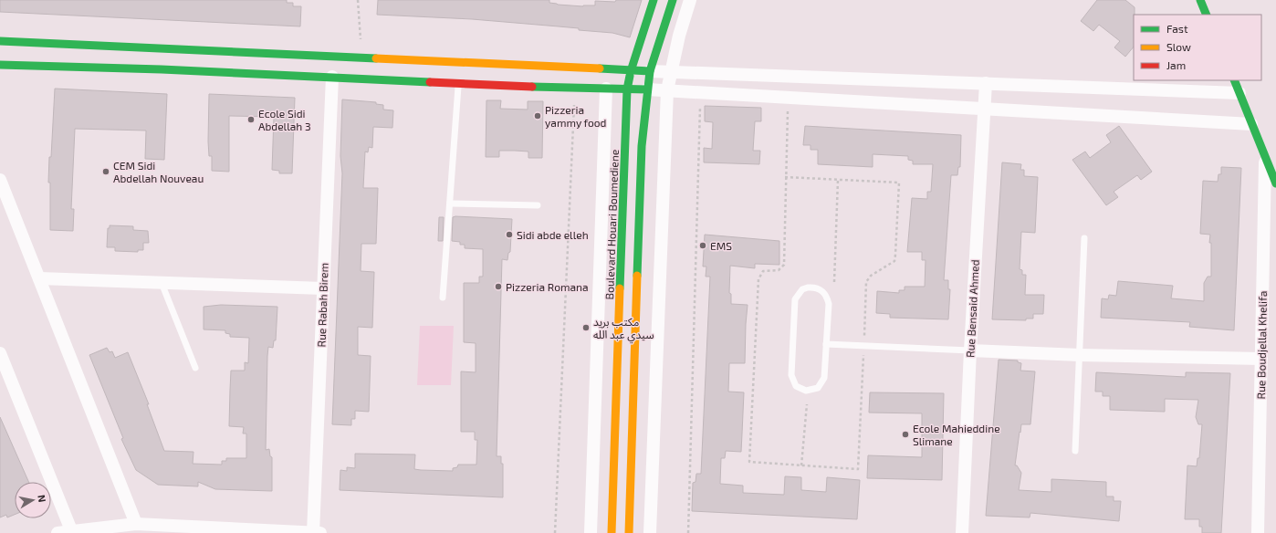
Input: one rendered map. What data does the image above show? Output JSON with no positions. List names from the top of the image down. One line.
{"streets":{"main road":["Boulevard Houari Boumediene"],"street":["Rue Rabah Birem","Rue Bensaid Ahmed","Rue Boudjellal Khelifa"]},"places":["Pizzeria yammy food","Ecole Sidi Abdellah 3","CEM Sidi Abdellah Nouveau","Sidi abde elleh","EMS","Pizzeria Romana","مكتب بريد سيدي عبد الله","Ecole Mahieddine Slimane"],"legend":["Fast","Slow","Jam"],"north":"right"}
